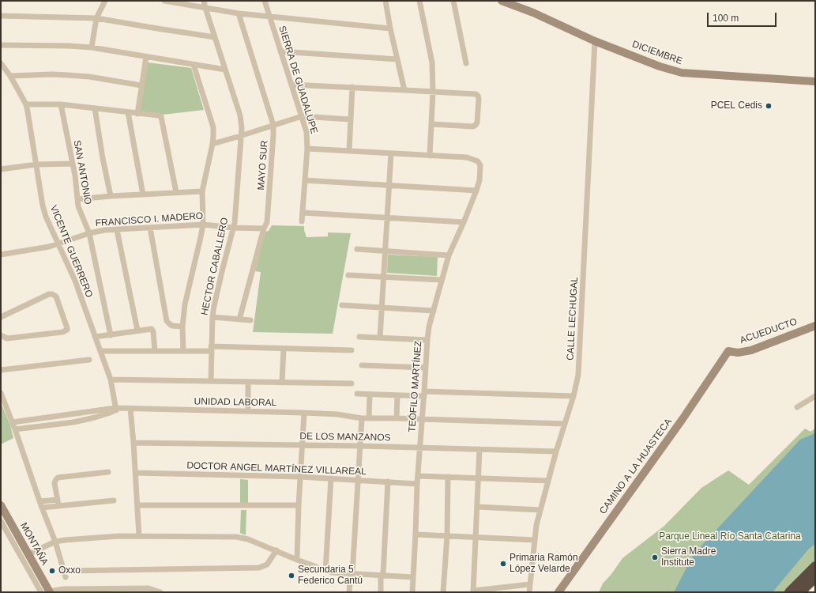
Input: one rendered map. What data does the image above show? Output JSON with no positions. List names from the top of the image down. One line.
{"streets":{"street":["DICIEMBRE","SIERRA DE GUADALUPE","MAYO SUR","SAN ANTONIO","FRANCISCO I. MADERO","VICENTE GUERRERO","HECTOR CABALLERO","CALLE LECHUGAL","ACUEDUCTO","TEÓFILO MARTÍNEZ","UNIDAD LABORAL","DE LOS MANZANOS","CAMINO A LA HUASTECA","DOCTOR ANGEL MARTÍNEZ VILLAREAL","MONTAÑA"]},"crossings":[["DICIEMBRE","CALLE LECHUGAL"],["MAYO SUR","FRANCISCO I. MADERO"],["SAN ANTONIO","FRANCISCO I. MADERO"],["FRANCISCO I. MADERO","VICENTE GUERRERO"],["FRANCISCO I. MADERO","HECTOR CABALLERO"],["VICENTE GUERRERO","UNIDAD LABORAL"],["CALLE LECHUGAL","UNIDAD LABORAL"],["CALLE LECHUGAL","DE LOS MANZANOS"],["ACUEDUCTO","CAMINO A LA HUASTECA"],["TEÓFILO MARTÍNEZ","UNIDAD LABORAL"],["TEÓFILO MARTÍNEZ","DE LOS MANZANOS"],["TEÓFILO MARTÍNEZ","DOCTOR ANGEL MARTÍNEZ VILLAREAL"]],"parks":["Parque Lineal Río Santa Catarina"],"places":["PCEL Cedis","Sierra Madre Institute","Primaria Ramón López Velarde","Oxxo","Secundaria 5 Federico Cantú"],"scale_bar":"100 m"}
